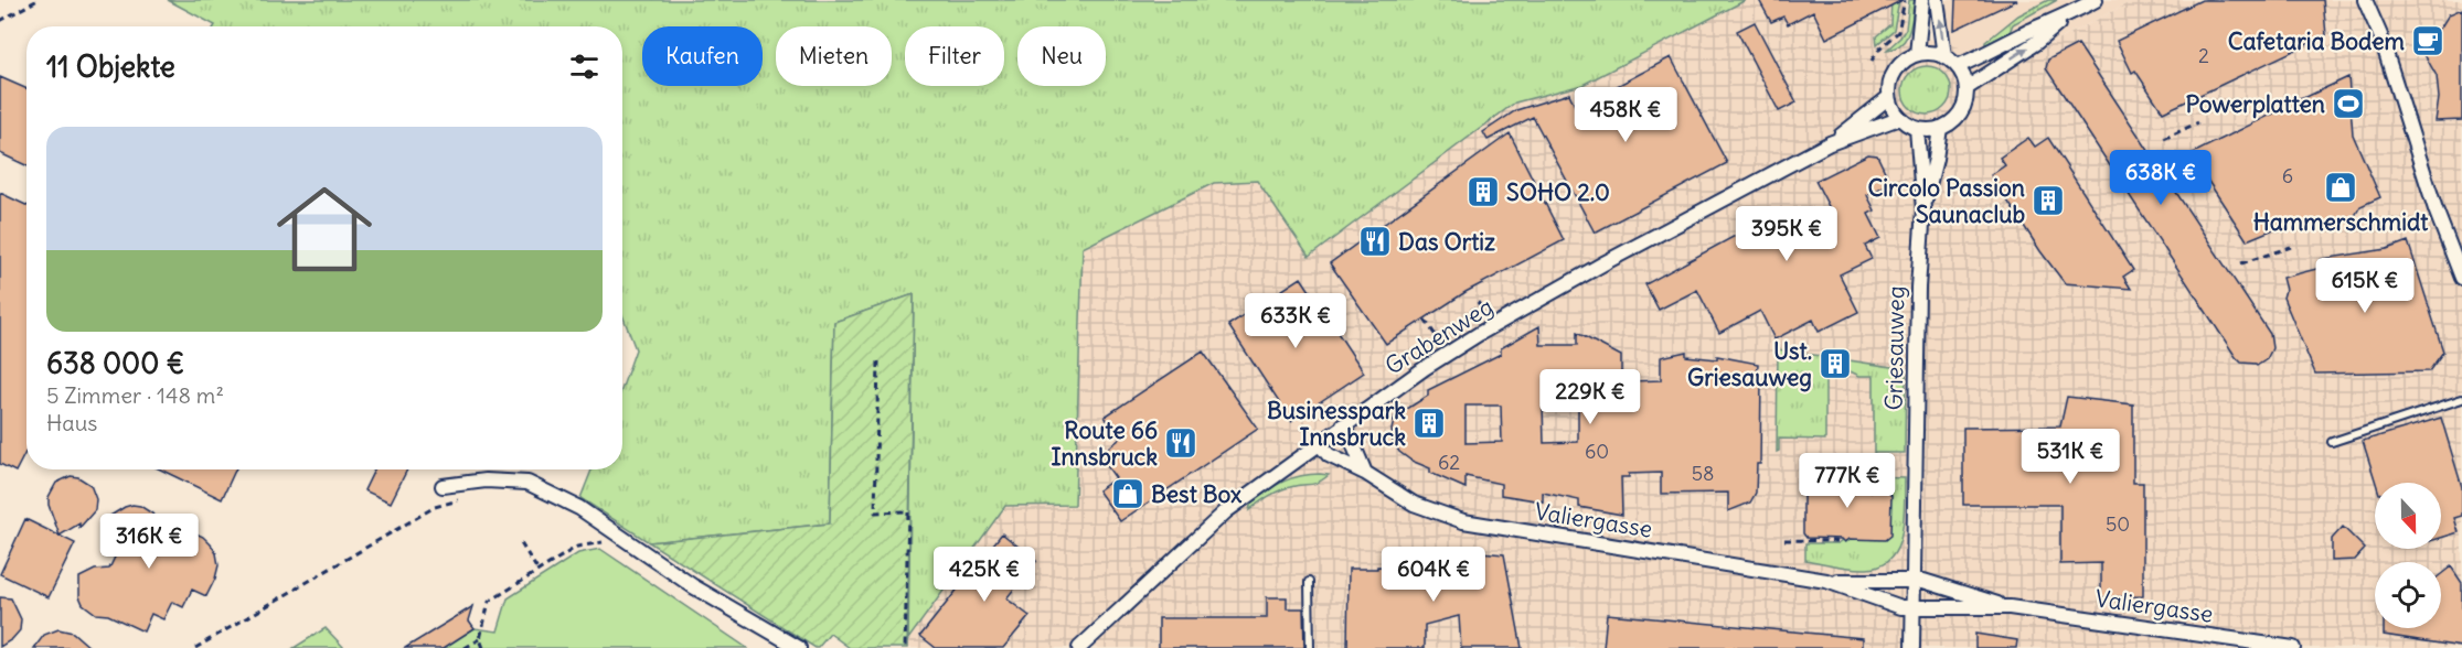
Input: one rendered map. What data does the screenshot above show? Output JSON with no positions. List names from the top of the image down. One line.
{"streets":{"street":["Grabenweg","Griesauweg","Valiergasse"]},"crossings":[["Grabenweg","Griesauweg"],["Grabenweg","Valiergasse"],["Griesauweg","Valiergasse"]],"places":{"cafe":["Cafetaria Bodem"],"sports":["Powerplatten"],"shop":["Hammerschmidt","Best Box"],"building":["SOHO 2.0","Circolo Passion Saunaclub","Ust. Griesauweg","Businesspark Innsbruck"],"restaurant":["Das Ortiz","Route 66 Innsbruck"]},"house_numbers":["2","6","60","62","58","50"],"north":"bottom","page":{"chip":["Kaufen","Mieten","Filter","Neu"],"heading":"11 Objekte","price":["458K €","638K €","395K €","615K €","633K €","229K €","531K €","777K €","316K €","425K €","604K €"],"list":[{"name":"638 000 €","note":"5 Zimmer · 148 m² · Haus"}]}}
